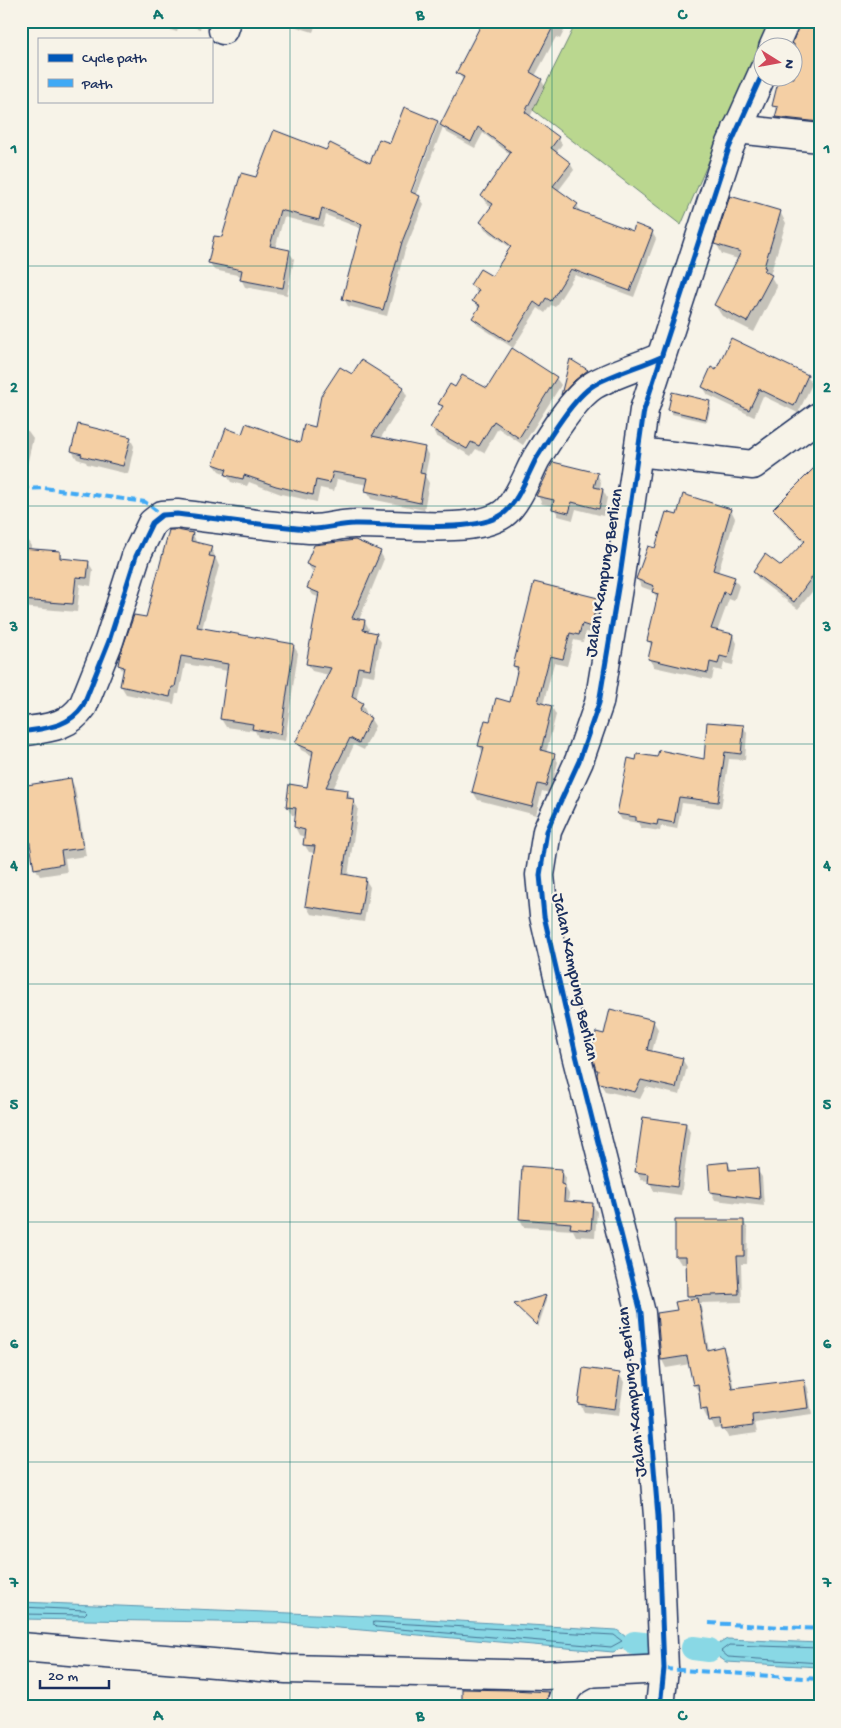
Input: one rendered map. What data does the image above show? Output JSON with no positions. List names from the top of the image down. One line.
{"streets":{"street":["Jalan Kampung Berlian"]},"legend":["Cycle path","Path"],"scale_bar":"20 m","north":"right","grid":{"columns":["A","B","C"],"rows":["1","2","3","4","5","6","7"]}}
